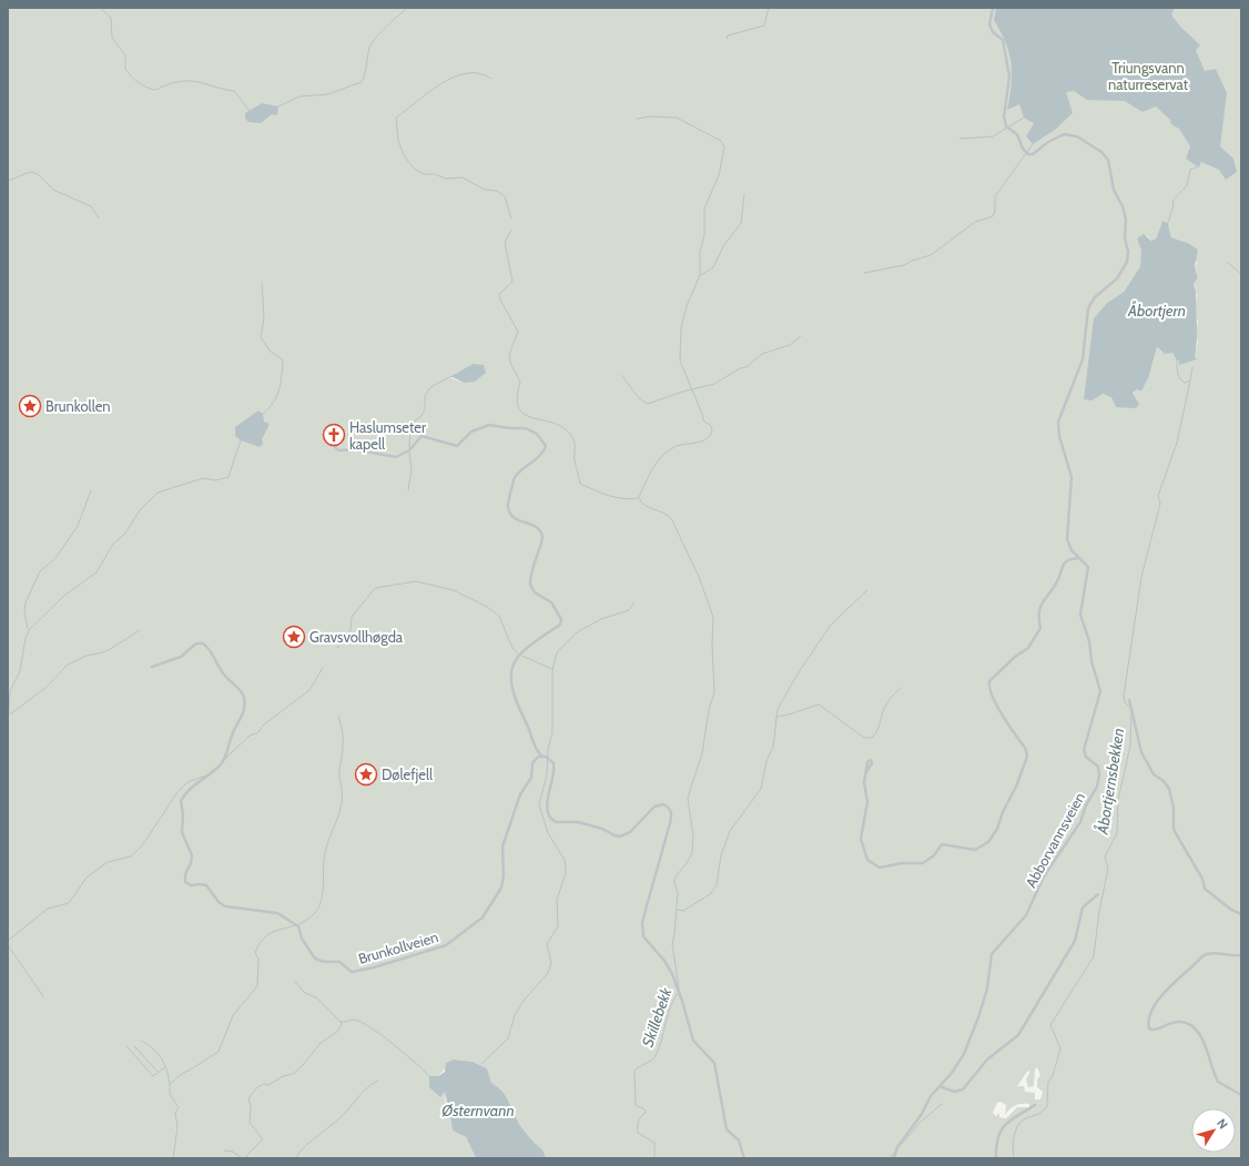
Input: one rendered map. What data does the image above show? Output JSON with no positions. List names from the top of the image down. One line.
{"streets":{"street":["Abborvannsveien","Brunkollveien"]},"water":["Åbortjern","Åbortjernsbekken","Skillebekk","Østernvann"],"parks":["Triungsvann naturreservat"],"places":{"place":["Brunkollen","Gravsvollhøgda","Dølefjell"],"church":["Haslumseter kapell"]},"north":"top right"}
